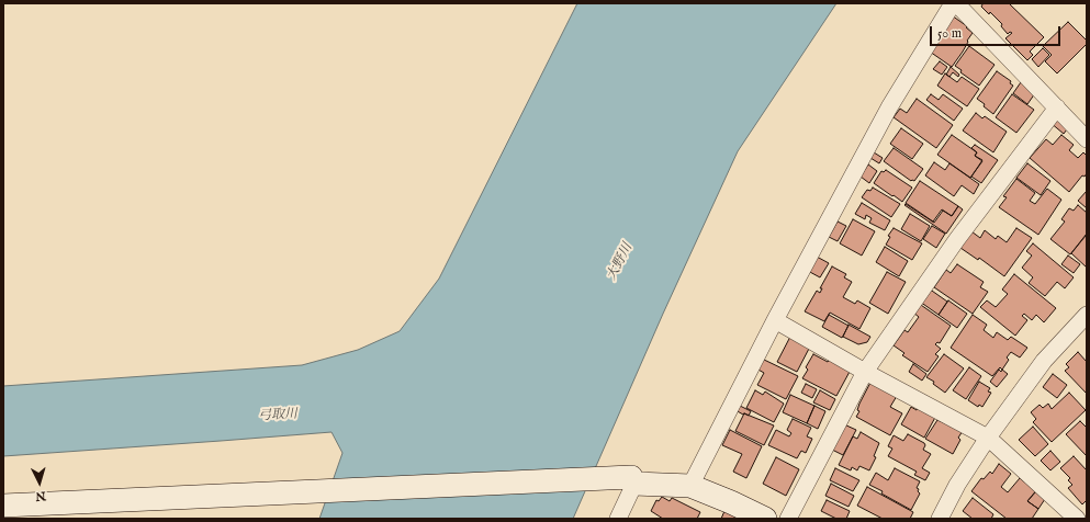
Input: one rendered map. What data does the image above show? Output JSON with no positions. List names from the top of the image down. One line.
{"water":["大野川","弓取川"],"scale_bar":"50 m","north":"bottom"}
